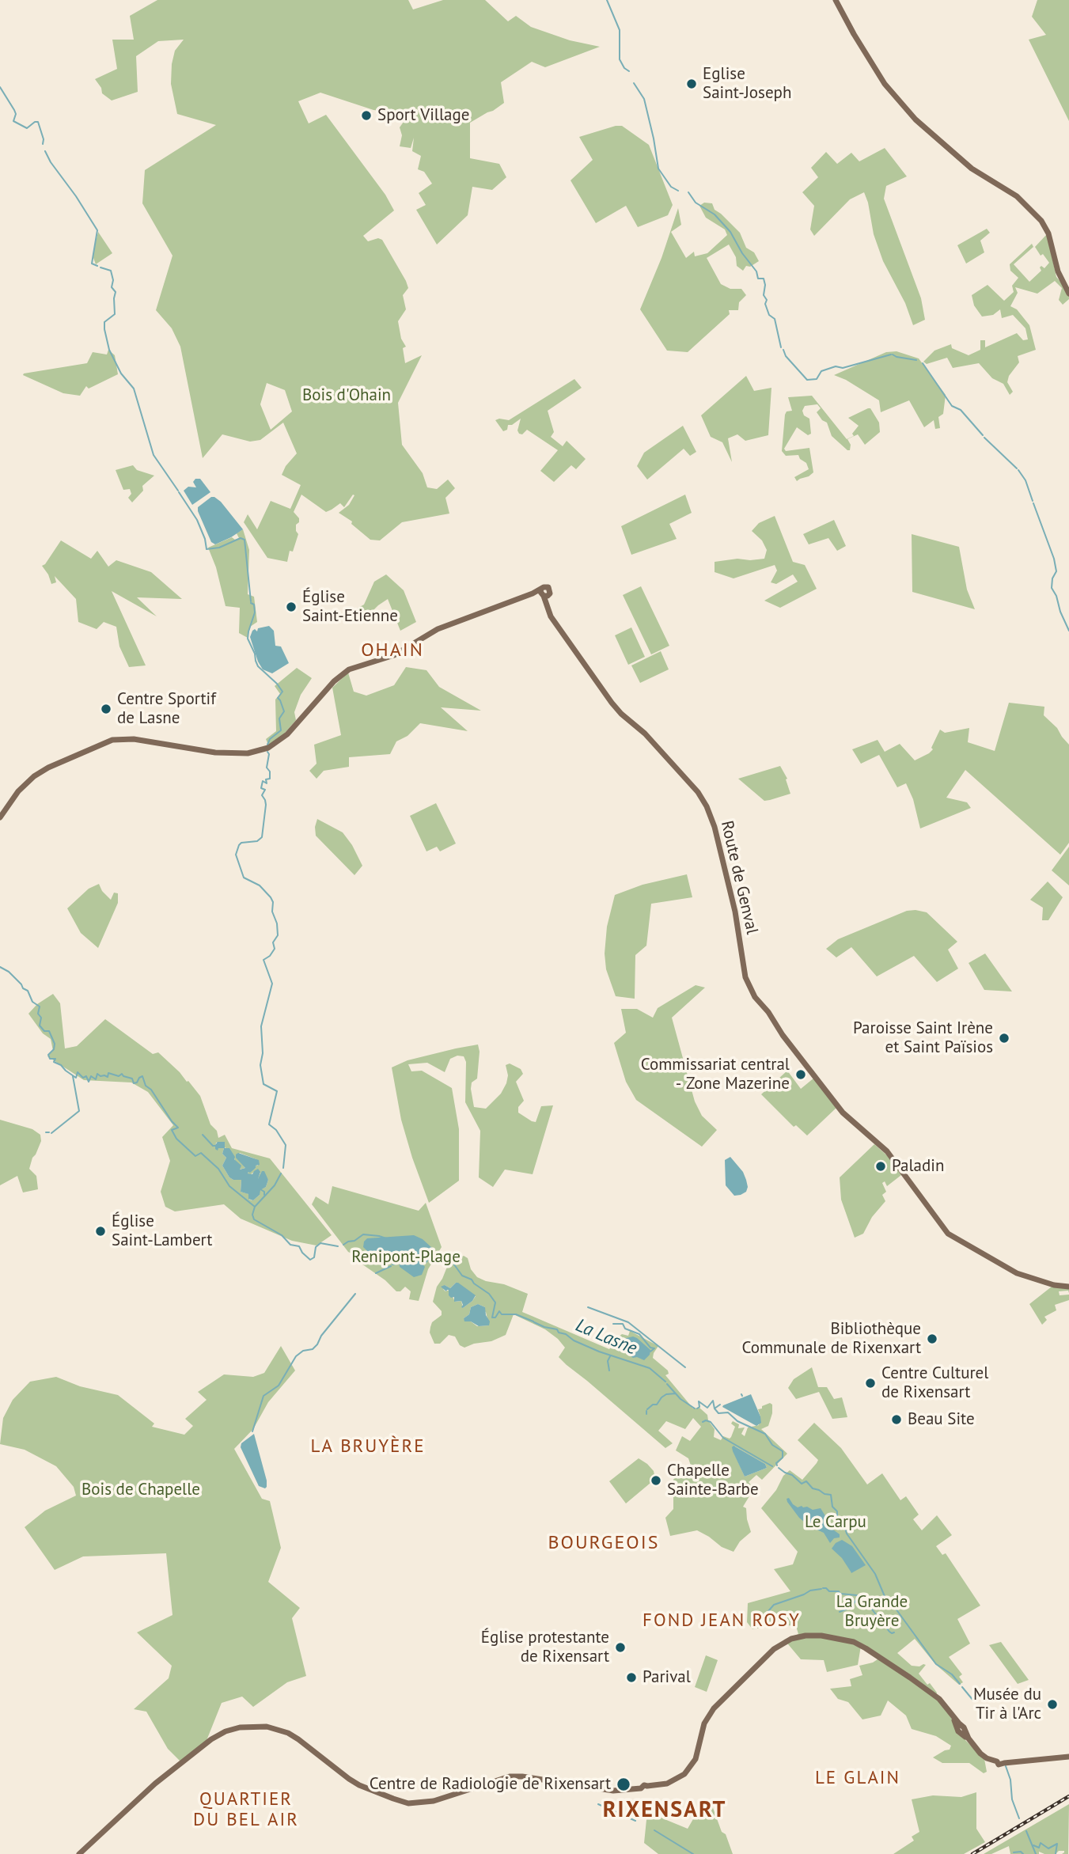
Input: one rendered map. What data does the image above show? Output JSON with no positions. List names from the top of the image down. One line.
{"streets":{"main road":["Route de Genval"]},"districts":["OHAIN","LA BRUYÈRE","BOURGEOIS","FOND JEAN ROSY","LE GLAIN","QUARTIER DU BEL AIR","RIXENSART"],"water":["La Lasne"],"parks":["Bois d'Ohain","Renipont-Plage","Bois de Chapelle","Le Carpu","La Grande Bruyère"],"places":["Eglise Saint-Joseph","Sport Village","Église Saint-Etienne","Centre Sportif de Lasne","Paroisse Saint Irène et Saint Païsios","Commissariat central - Zone Mazerine","Paladin","Église Saint-Lambert","Bibliothèque Communale de Rixenxart","Centre Culturel de Rixensart","Beau Site","Chapelle Sainte-Barbe","Église protestante de Rixensart","Parival","Musée du Tir à l'Arc","Centre de Radiologie de Rixensart"]}
